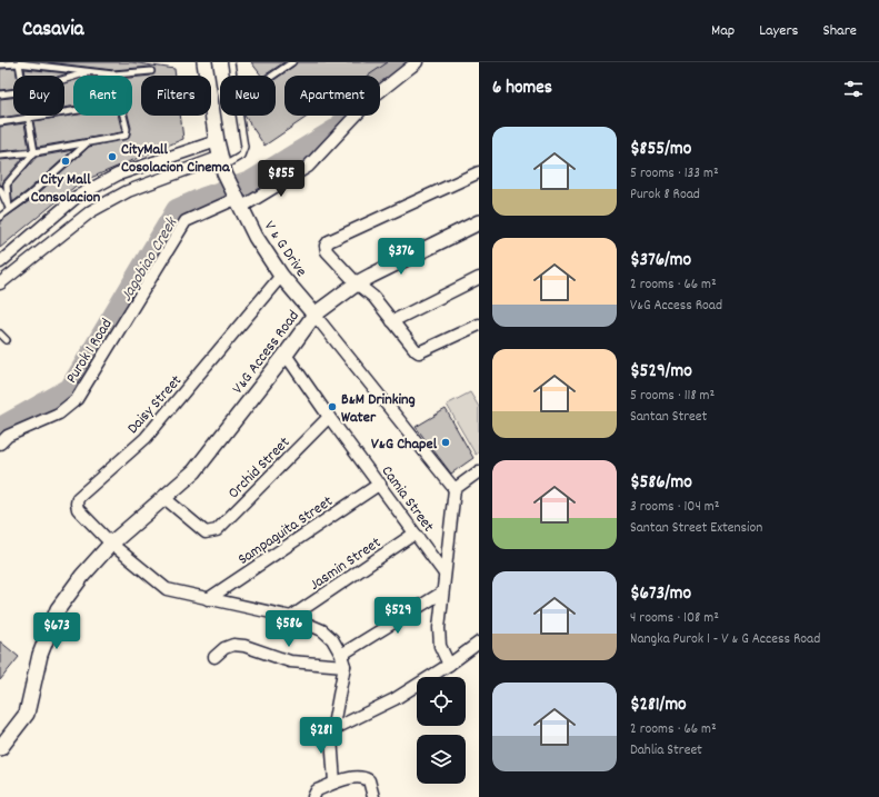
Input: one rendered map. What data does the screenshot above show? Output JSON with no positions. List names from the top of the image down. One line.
{"streets":{"street":["V & G Drive","Purok 1 Road","V&G Access Road","Daisy Street","Orchid Street","Camia Street","Sampaguita Street","Jasmin Street"]},"crossings":[["V & G Drive","Purok 1 Road"],["V & G Drive","V&G Access Road"],["V & G Drive","Daisy Street"],["V&G Access Road","Daisy Street"],["V&G Access Road","Orchid Street"],["V&G Access Road","Camia Street"],["Daisy Street","Sampaguita Street"],["Daisy Street","Jasmin Street"],["Orchid Street","Camia Street"],["Camia Street","Sampaguita Street"],["Camia Street","Jasmin Street"]],"water":["Jagobiao Creek"],"places":["CityMall Cosolacion Cinema","City Mall Consolacion","B&M Drinking Water","V&G Chapel"],"page":{"header":"Casavia","nav":["Map","Layers","Share"],"heading":"6 homes","chip":["Buy","Rent","Filters","New","Apartment"],"list":[{"name":"$855/mo","note":"5 rooms · 133 m² · Purok 8 Road"},{"name":"$376/mo","note":"2 rooms · 66 m² · V&G Access Road"},{"name":"$529/mo","note":"5 rooms · 118 m² · Santan Street"},{"name":"$586/mo","note":"3 rooms · 104 m² · Santan Street Extension"},{"name":"$673/mo","note":"4 rooms · 108 m² · Nangka Purok 1 - V & G Access Road"},{"name":"$281/mo","note":"2 rooms · 66 m² · Dahlia Street"}],"price":["$855","$376","$529","$586","$673","$281"]}}
